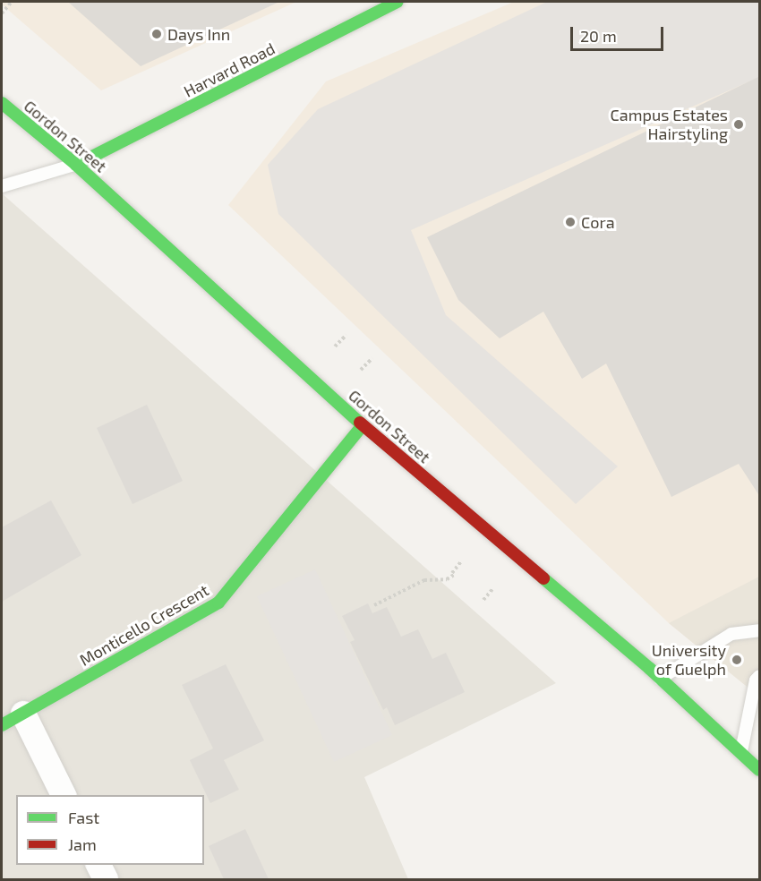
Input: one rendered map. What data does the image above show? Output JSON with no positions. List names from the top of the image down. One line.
{"streets":{"main road":["Harvard Road","Gordon Street","Monticello Crescent"]},"crossings":[["Harvard Road","Gordon Street"],["Gordon Street","Monticello Crescent"]],"places":["Days Inn","Campus Estates Hairstyling","Cora","University of Guelph"],"legend":["Fast","Jam"],"scale_bar":"20 m"}
